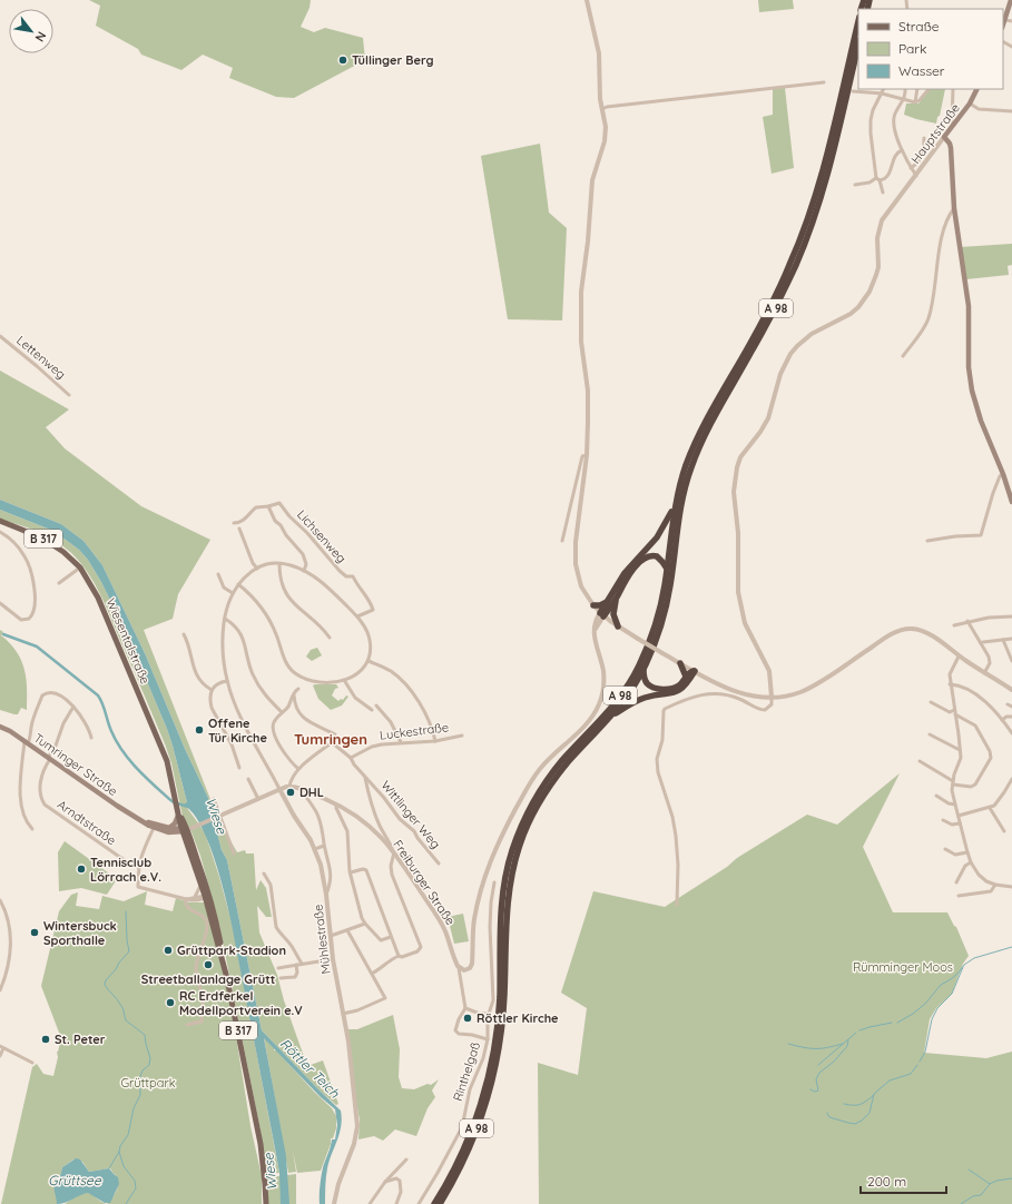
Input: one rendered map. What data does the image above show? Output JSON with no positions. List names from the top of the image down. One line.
{"streets":{"highway":["A 98"],"main road":["Hauptstraße","B 317","Wiesentalstraße","Tumringer Straße"],"street":["Lettenweg","Lichsenweg","Luckestraße","Wittlinger Weg","Arndtstraße","Freiburger Straße","Mühlestraße","Rinthelgaß"]},"crossings":[["B 317","Wiesentalstraße"],["B 317","Tumringer Straße"],["B 317","Freiburger Straße"],["Luckestraße","Wittlinger Weg"],["Tumringer Straße","Arndtstraße"],["Tumringer Straße","Freiburger Straße"],["Freiburger Straße","Mühlestraße"]],"districts":["Tumringen"],"water":["Wiese","Röttler Teich","Grüttsee"],"parks":["Rümminger Moos","Grüttpark"],"places":["Tüllinger Berg","Offene Tür Kirche","DHL","Tennisclub Lörrach e.V.","Wintersbuck Sporthalle","Grüttpark-Stadion","Streetballanlage Grütt","RC Erdferkel Modellportverein e.V","Röttler Kirche","St. Peter"],"legend":["Straße","Park","Wasser"],"scale_bar":"200 m","north":"bottom right"}
